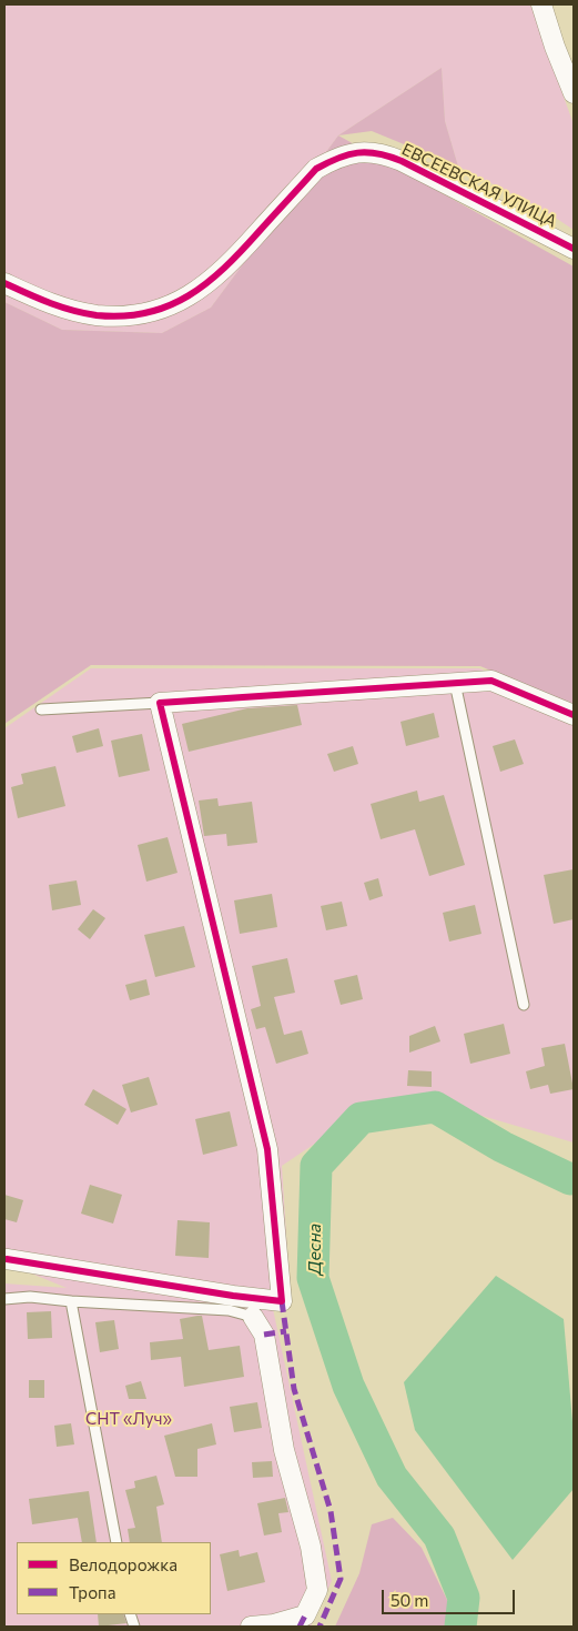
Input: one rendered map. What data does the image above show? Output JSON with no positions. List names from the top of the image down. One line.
{"streets":{"street":["ЕВСЕЕВСКАЯ УЛИЦА"]},"water":["Десна"],"parks":["СНТ «Луч»"],"legend":["Велодорожка","Тропа"],"scale_bar":"50 m"}
